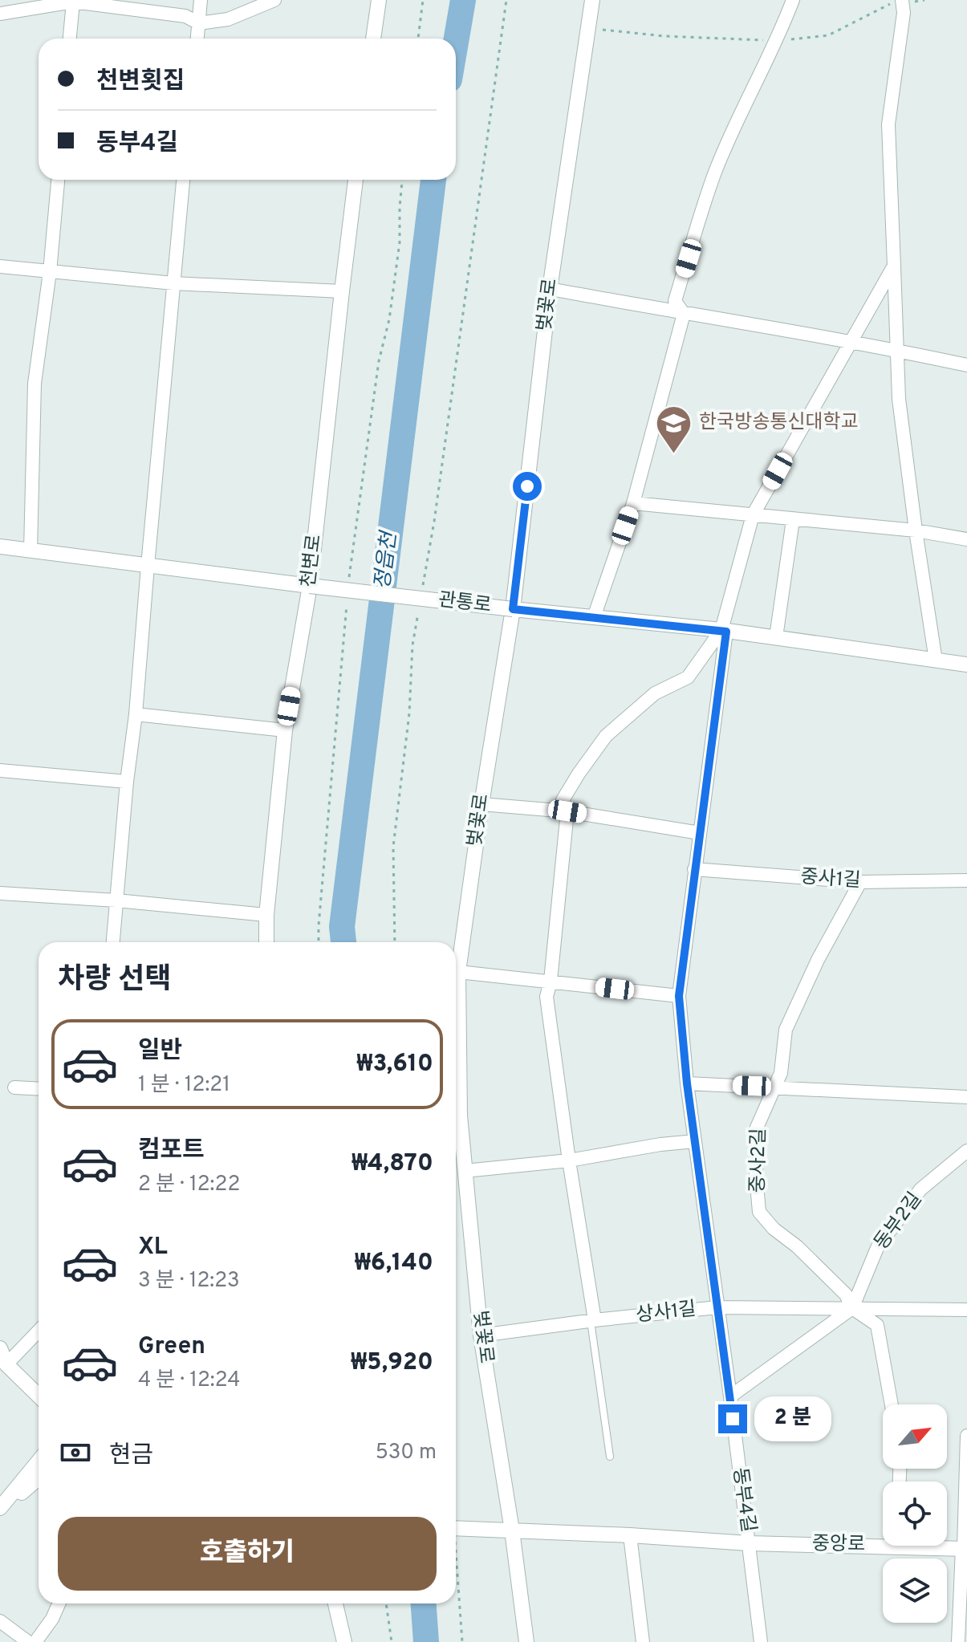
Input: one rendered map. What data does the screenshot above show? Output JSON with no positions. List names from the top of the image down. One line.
{"streets":{"street":["벚꽃로","천변로","관통로","중사1길","중사2길","동부2길","상사1길","동부4길","중앙로"]},"crossings":[["벚꽃로","관통로"],["벚꽃로","상사1길"],["벚꽃로","중앙로"],["천변로","관통로"],["관통로","동부4길"],["중사1길","중사2길"],["중사1길","동부4길"],["중사2길","동부2길"],["중사2길","상사1길"],["동부2길","상사1길"],["상사1길","동부4길"],["동부4길","중앙로"]],"water":["정읍천"],"places":{"school or university":["한국방송통신대학교"]},"north":"top right","page":{"banner":["천변횟집","동부4길"],"heading":"차량 선택","list":[{"name":"일반","note":"1 분 · 12:21","value":"₩3,610"},{"name":"컴포트","note":"2 분 · 12:22","value":"₩4,870"},{"name":"XL","note":"3 분 · 12:23","value":"₩6,140"},{"name":"Green","note":"4 분 · 12:24","value":"₩5,920"}],"bubble":"2 분","pay":["현금","530 m"],"buttons":"호출하기"}}
